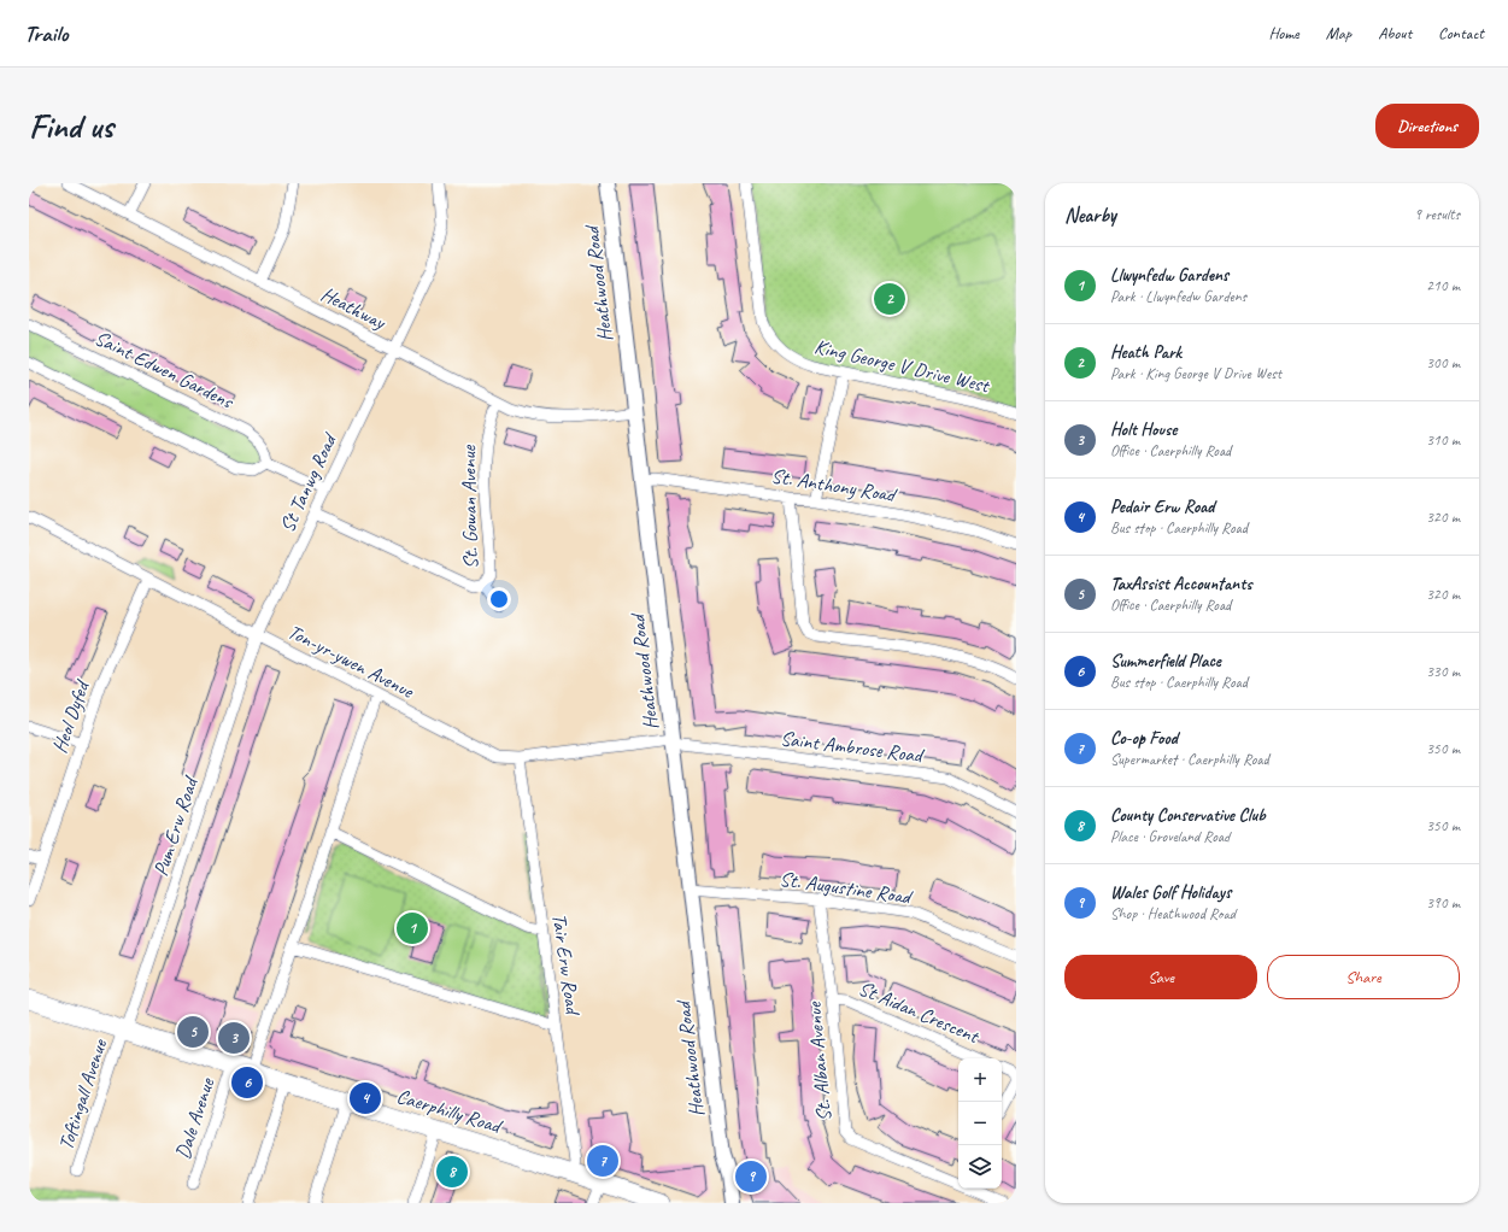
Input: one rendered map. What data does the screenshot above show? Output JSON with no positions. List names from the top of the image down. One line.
{"streets":{"main road":["Caerphilly Road"],"street":["Heathwood Road","Heathway","King George V Drive West","Saint Edwen Gardens","St Tanwg Road","St. Anthony Road","St. Gowan Avenue","Ton-yr-ywen Avenue","Heol Dyfed","Saint Ambrose Road","Pum Erw Road","St. Augustine Road","Tair Erw Road","St Aidan Crescent","St. Alban Avenue","Toftingall Avenue","Dale Avenue"]},"crossings":[["Heathwood Road","Heathway"],["Heathwood Road","St. Anthony Road"],["Heathwood Road","Ton-yr-ywen Avenue"],["Heathwood Road","Saint Ambrose Road"],["Heathwood Road","St. Augustine Road"],["Heathway","St Tanwg Road"],["Heathway","St. Gowan Avenue"],["St Tanwg Road","St. Gowan Avenue"],["St Tanwg Road","Ton-yr-ywen Avenue"],["St Tanwg Road","Pum Erw Road"],["Ton-yr-ywen Avenue","Heol Dyfed"],["Ton-yr-ywen Avenue","Saint Ambrose Road"],["Ton-yr-ywen Avenue","Pum Erw Road"],["Ton-yr-ywen Avenue","Tair Erw Road"],["Pum Erw Road","Toftingall Avenue"],["Pum Erw Road","Caerphilly Road"],["St. Augustine Road","St. Alban Avenue"],["Tair Erw Road","Caerphilly Road"],["St Aidan Crescent","St. Alban Avenue"],["Toftingall Avenue","Caerphilly Road"],["Caerphilly Road","Dale Avenue"]],"page":{"header":"Trailo","nav":["Home","Map","About","Contact"],"buttons":["Directions",["Save","Share"]],"title":"Find us","heading":["Nearby","9 results"],"list":[{"mark":"1","name":"Llwynfedw Gardens","note":"Park · Llwynfedw Gardens","value":"210 m"},{"mark":"2","name":"Heath Park","note":"Park · King George V Drive West","value":"300 m"},{"mark":"3","name":"Holt House","note":"Office · Caerphilly Road","value":"310 m"},{"mark":"4","name":"Pedair Erw Road","note":"Bus stop · Caerphilly Road","value":"320 m"},{"mark":"5","name":"TaxAssist Accountants","note":"Office · Caerphilly Road","value":"320 m"},{"mark":"6","name":"Summerfield Place","note":"Bus stop · Caerphilly Road","value":"330 m"},{"mark":"7","name":"Co-op Food","note":"Supermarket · Caerphilly Road","value":"350 m"},{"mark":"8","name":"County Conservative Club","note":"Place · Groveland Road","value":"350 m"},{"mark":"9","name":"Wales Golf Holidays","note":"Shop · Heathwood Road","value":"390 m"}],"pins":["2","1","5","3","6","4","7","8","9"],"map_buttons":["+","−"]}}
